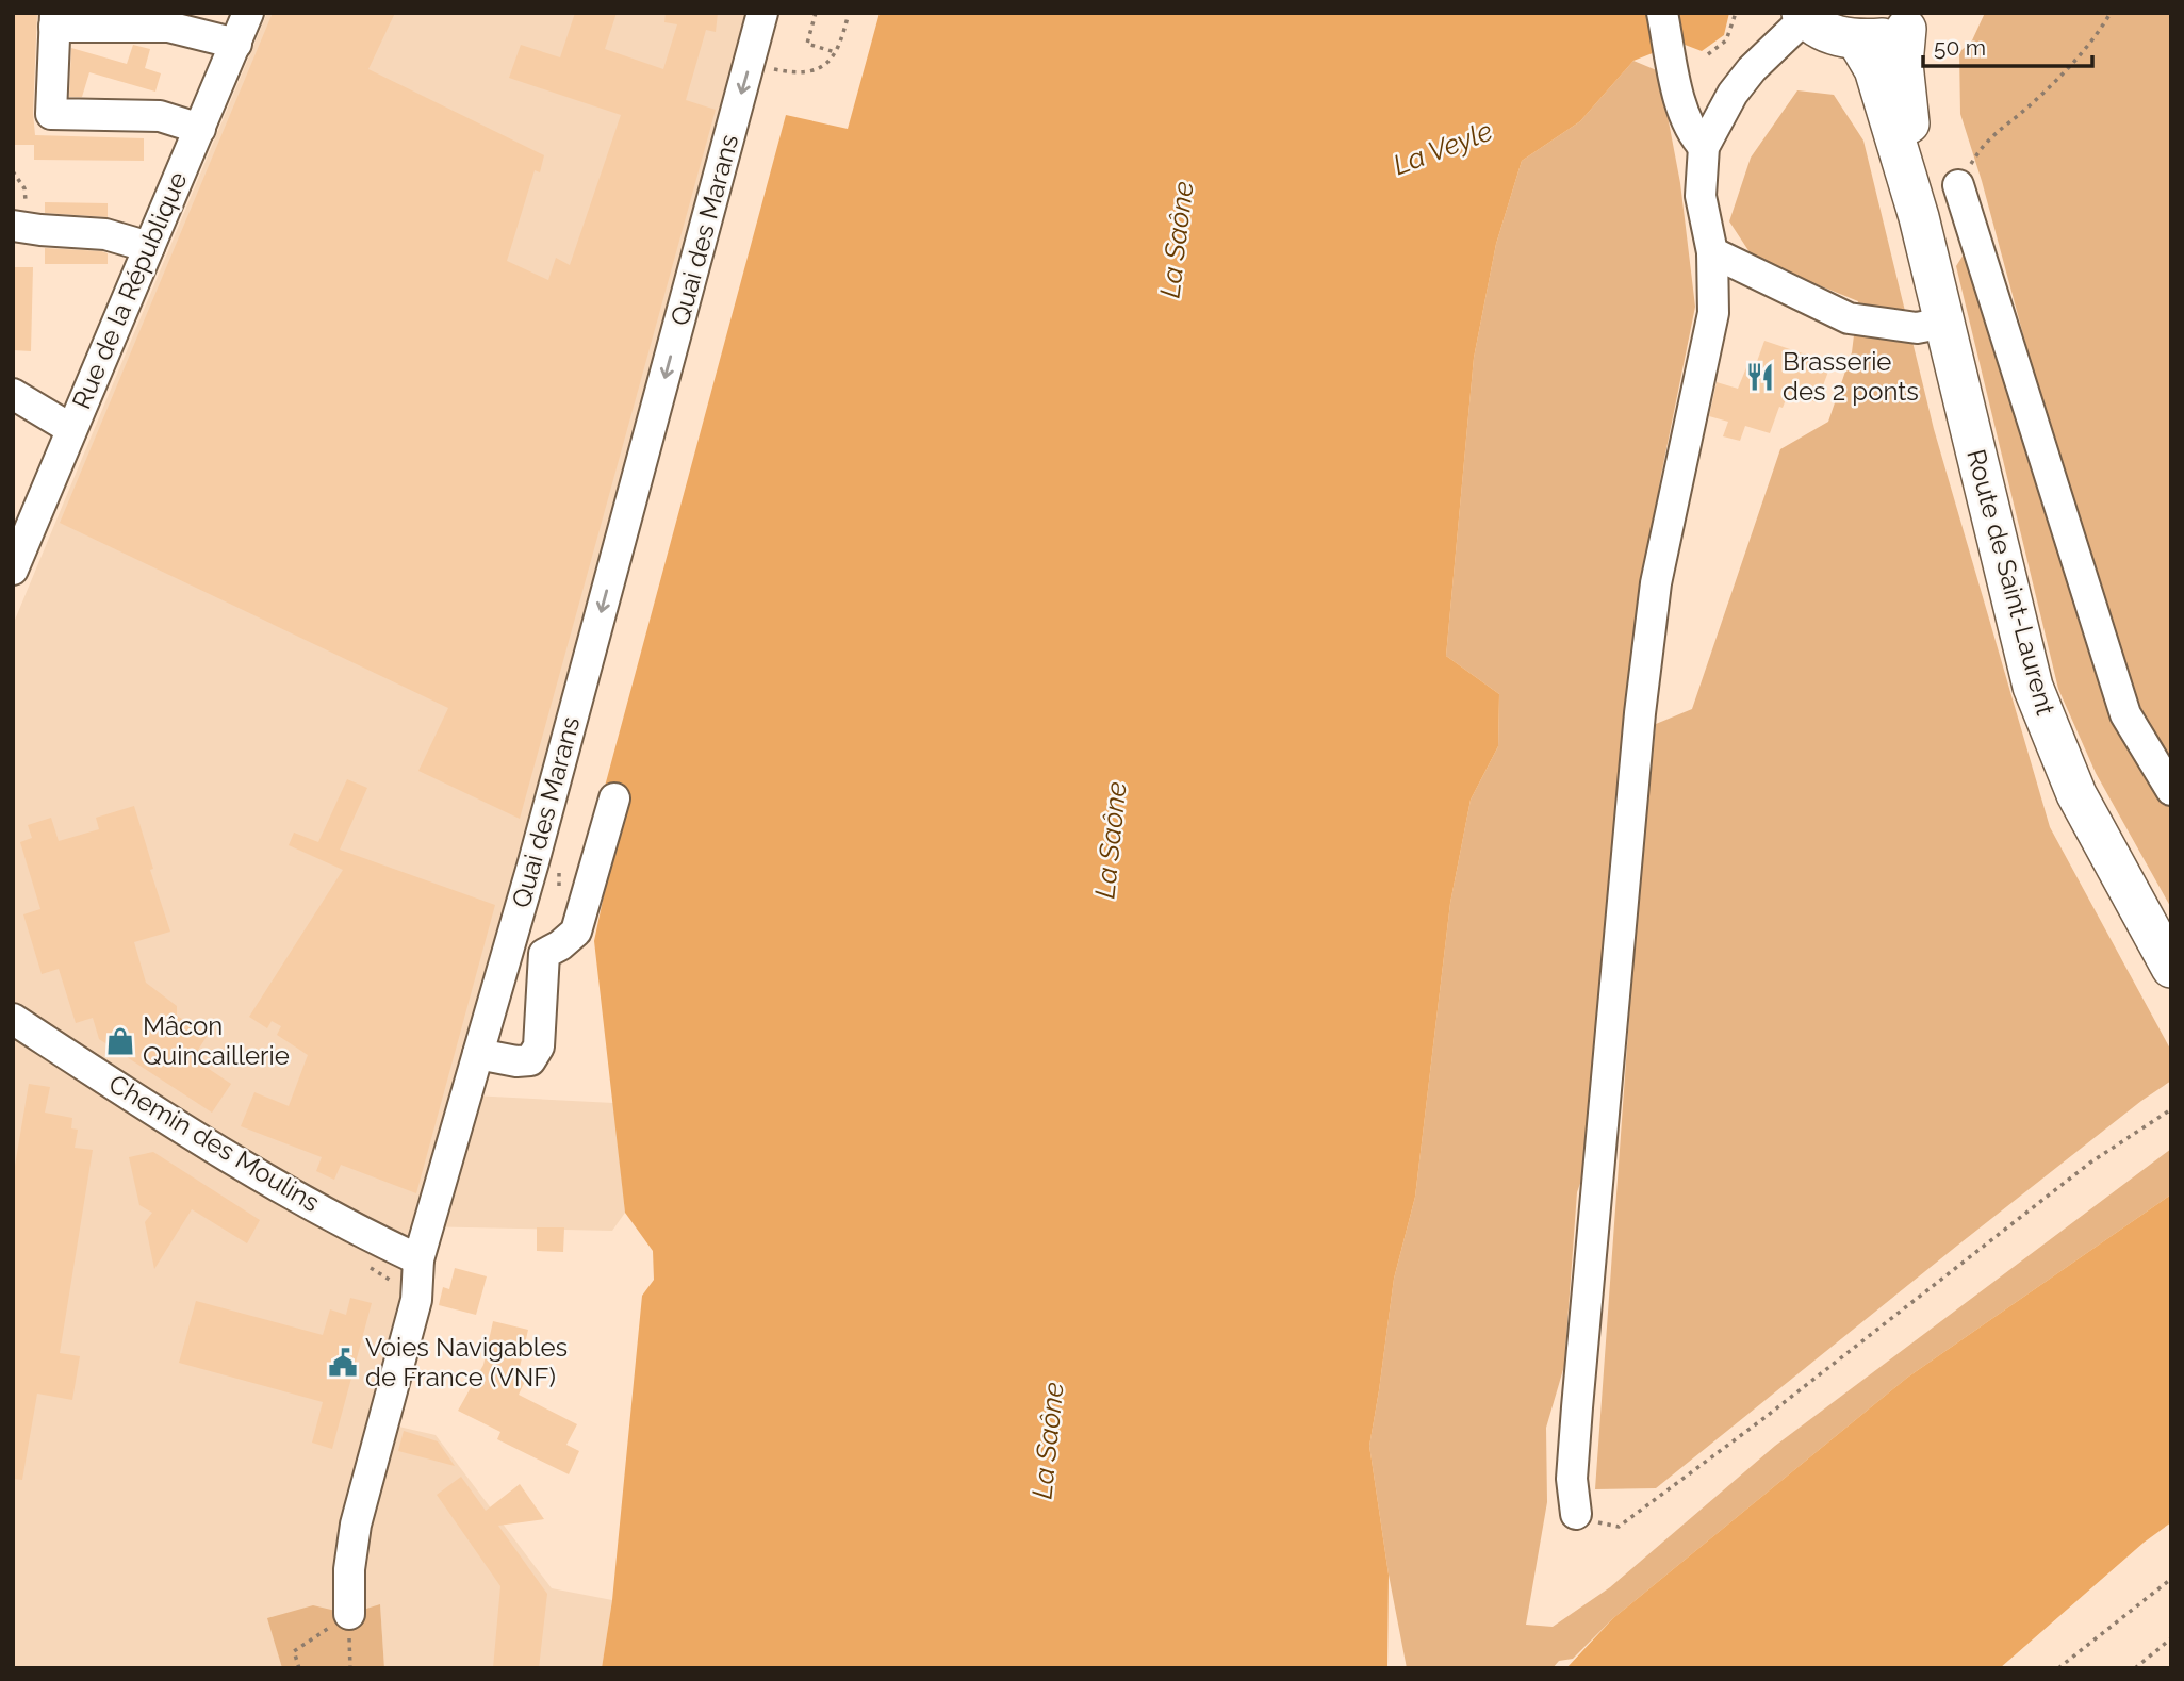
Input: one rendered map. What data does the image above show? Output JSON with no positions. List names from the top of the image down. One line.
{"streets":{"main road":["Route de Saint-Laurent"],"street":["Quai des Marans","Rue de la République","Chemin des Moulins"]},"crossings":[["Quai des Marans","Chemin des Moulins"]],"one_way":["Quai des Marans"],"water":["La Veyle","La Saône"],"places":{"restaurant":["Brasserie des 2 ponts"],"shop":["Mâcon Quincaillerie"],"public building":["Voies Navigables de France (VNF)"]},"scale_bar":"50 m"}
